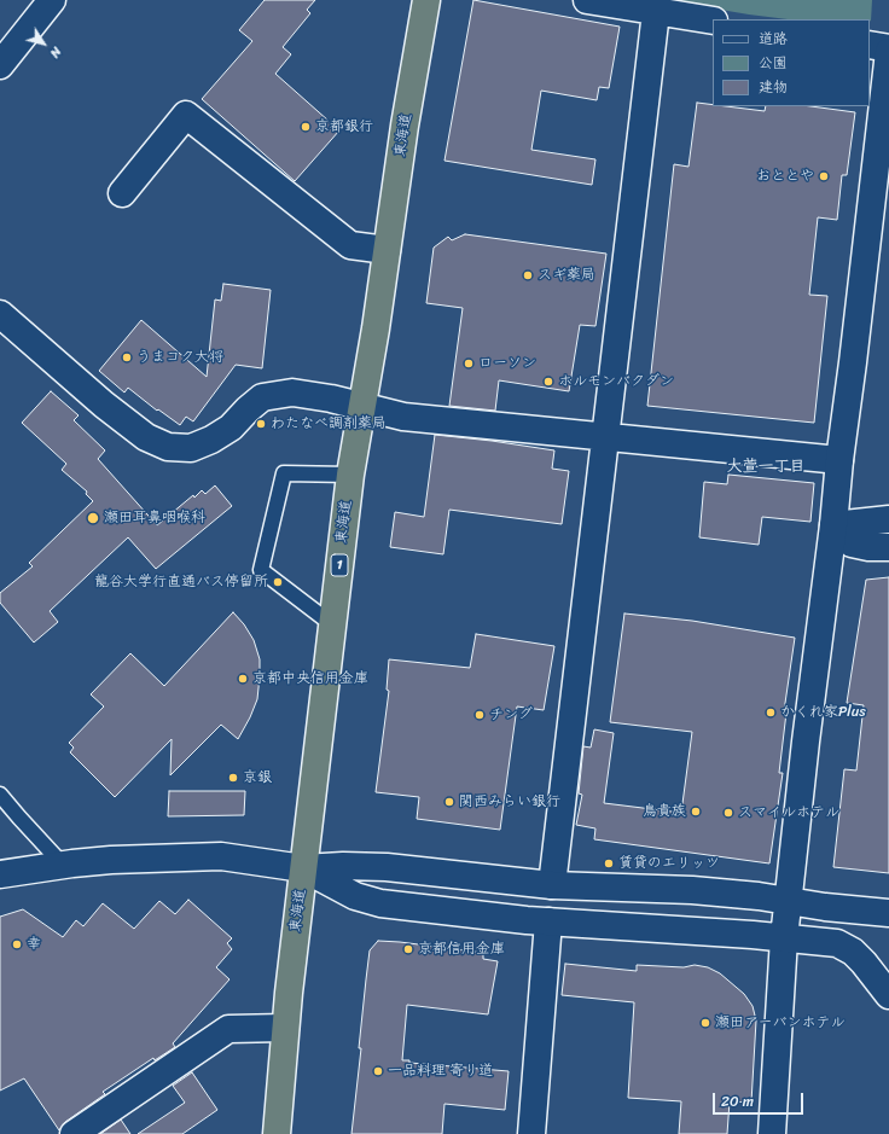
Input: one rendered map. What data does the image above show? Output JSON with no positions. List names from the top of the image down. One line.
{"streets":{"highway":["東海道","1"]},"districts":["大萱一丁目"],"places":["京都銀行","おととや","スギ薬局","うまコク大将","ローソン","ホルモンバクダン","わたなべ調剤薬局","瀬田耳鼻咽喉科","龍谷大学行直通バス停留所","京都中央信用金庫","かくれ家Plus","チング","京銀","関西みらい銀行","鳥貴族","スマイルホテル","賃貸のエリッツ","幸","京都信用金庫","瀬田アーバンホテル","一品料理 寄り道"],"legend":["道路","公園","建物"],"scale_bar":"20 m","north":"bottom right"}
